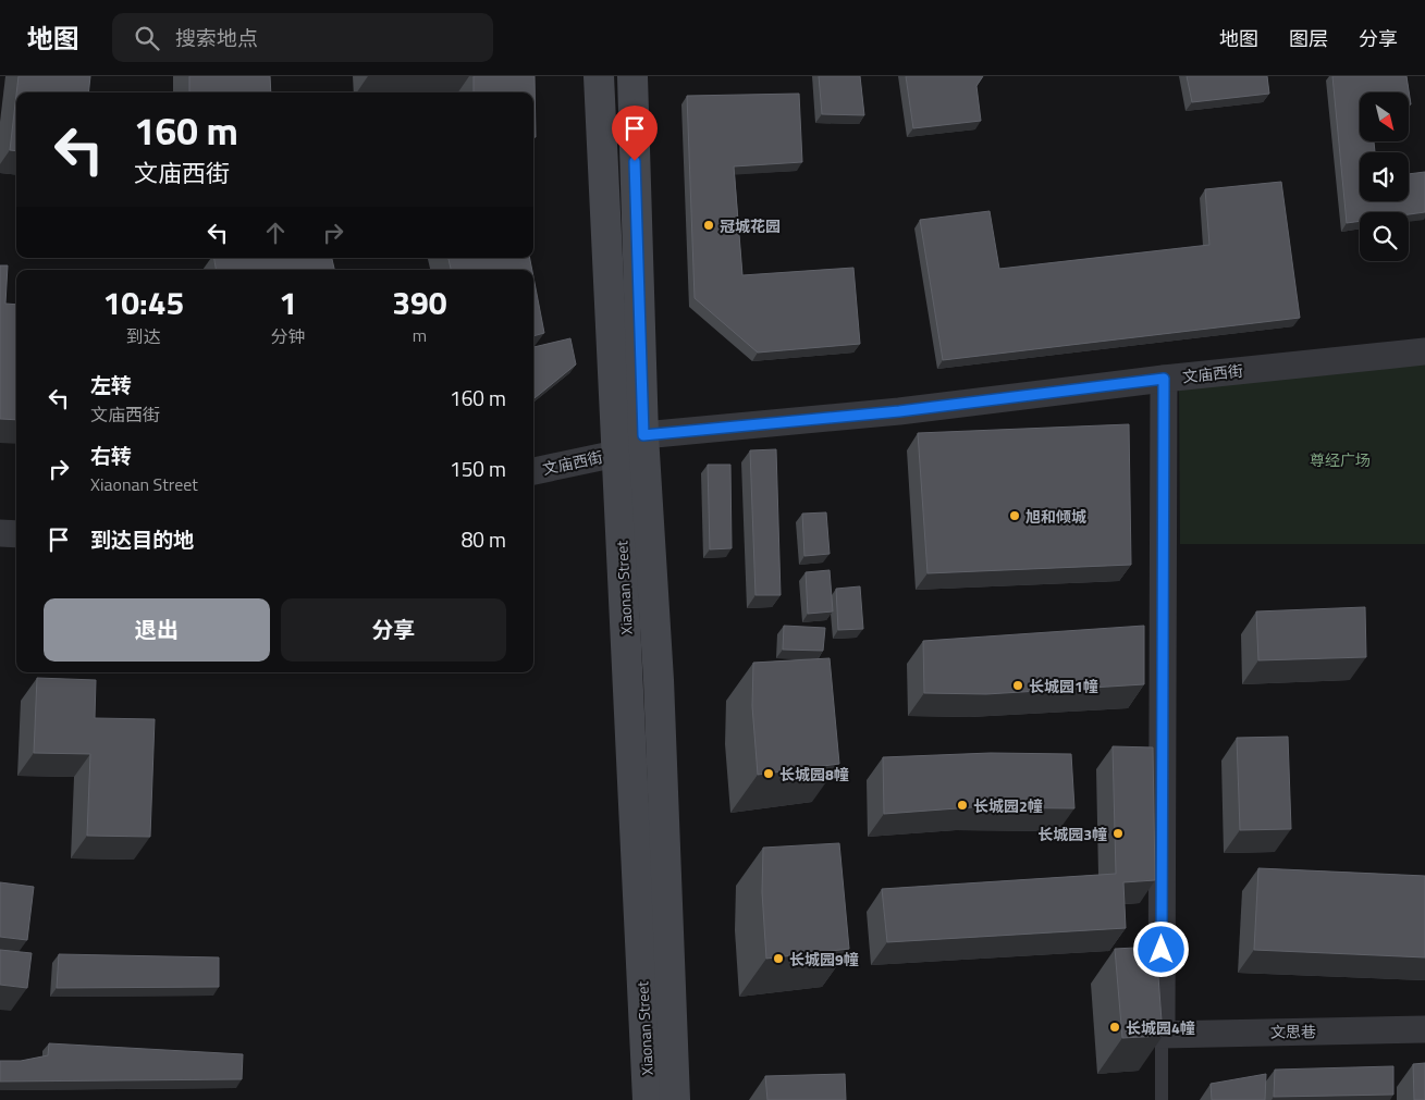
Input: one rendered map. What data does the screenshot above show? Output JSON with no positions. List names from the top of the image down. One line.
{"streets":{"main road":["Xiaonan Street"],"street":["文庙西街","文思巷"]},"crossings":[["文庙西街","Xiaonan Street"]],"parks":["尊经广场"],"places":["冠城花园","旭和倾城","长城园1幢","长城园8幢","长城园2幢","长城园3幢","长城园9幢","长城园4幢"],"north":"bottom right","page":{"header":"地图","search":"搜索地点","nav":["地图","图层","分享"],"turn":["160 m","文庙西街"],"eta":["10:45","到达","1","分钟","390","m"],"list":[{"name":"左转","note":"文庙西街","value":"160 m"},{"name":"右转","note":"Xiaonan Street","value":"150 m"},{"name":"到达目的地","value":"80 m"}],"buttons":["退出","分享"]}}
